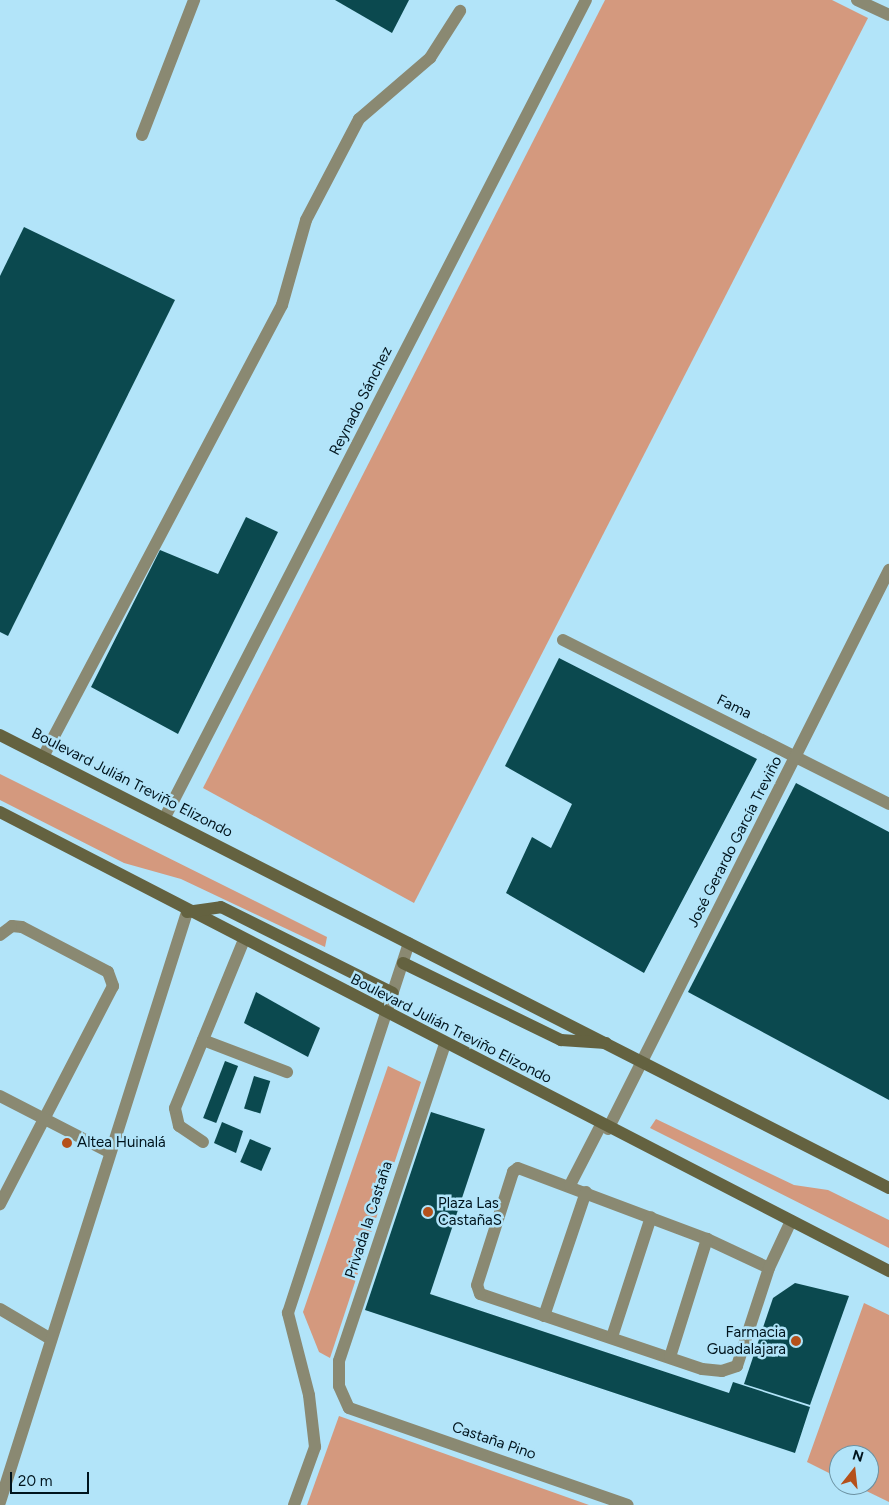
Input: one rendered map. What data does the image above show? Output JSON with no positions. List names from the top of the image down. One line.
{"streets":{"main road":["Boulevard Julián Treviño Elizondo"],"street":["Reynado Sánchez","Fama","José Gerardo García Treviño","Privada la Castaña","Castaña Pino"]},"crossings":[["Reynado Sánchez","Boulevard Julián Treviño Elizondo"],["Fama","José Gerardo García Treviño"],["Boulevard Julián Treviño Elizondo","José Gerardo García Treviño"],["Boulevard Julián Treviño Elizondo","Privada la Castaña"],["Privada la Castaña","Castaña Pino"]],"places":["Altea Huinalá","Plaza Las CastañaS","Farmacia Guadalajara"],"scale_bar":"20 m","north":"top"}
